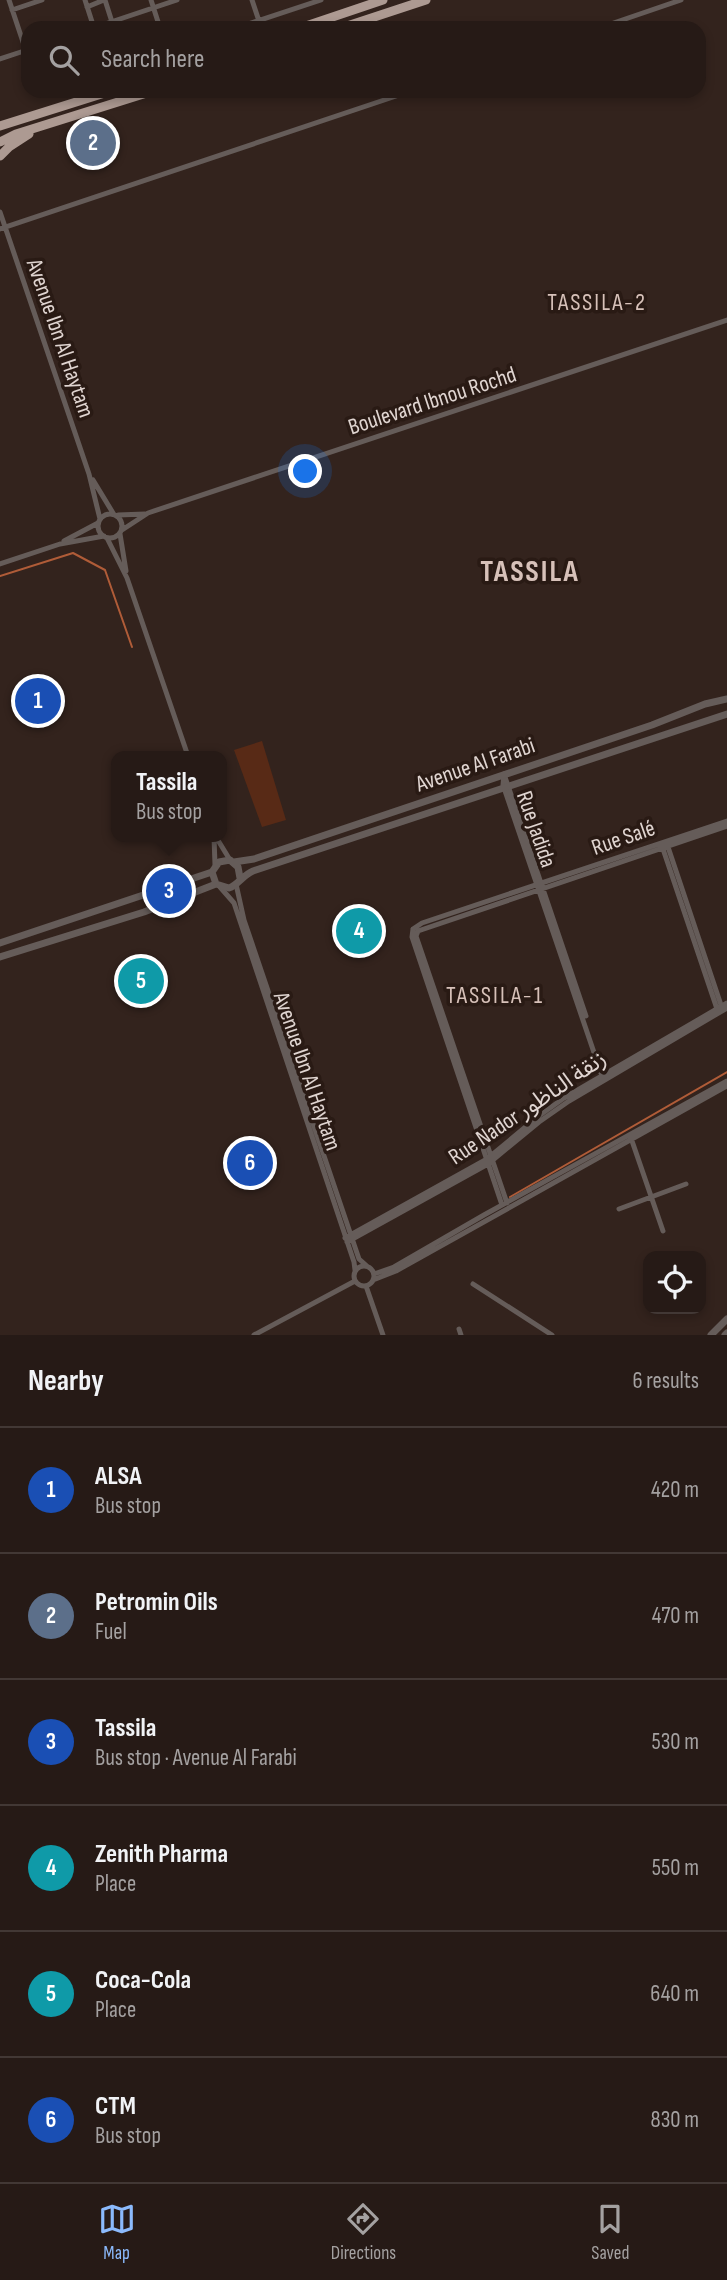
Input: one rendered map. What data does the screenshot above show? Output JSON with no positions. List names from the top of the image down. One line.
{"streets":{"street":["Avenue Ibn Al Haytam","Boulevard Ibnou Rochd","Avenue Al Farabi","Rue Jadida","Rue Salé","Rue Nador زنقة الناظور"]},"crossings":[["Avenue Ibn Al Haytam","Boulevard Ibnou Rochd"],["Avenue Ibn Al Haytam","Avenue Al Farabi"],["Avenue Ibn Al Haytam","Rue Nador زنقة الناظور"],["Avenue Al Farabi","Rue Jadida"],["Rue Jadida","Rue Salé"],["Rue Jadida","Rue Nador زنقة الناظور"],["Rue Salé","Rue Nador زنقة الناظور"]],"districts":["TASSILA-2","TASSILA","TASSILA-1"],"page":{"search":"Search here","pins":["2","1","3","4","5","6"],"popup":["Tassila","Bus stop"],"heading":["Nearby","6 results"],"list":[{"mark":"1","name":"ALSA","note":"Bus stop","value":"420 m"},{"mark":"2","name":"Petromin Oils","note":"Fuel","value":"470 m"},{"mark":"3","name":"Tassila","note":"Bus stop · Avenue Al Farabi","value":"530 m"},{"mark":"4","name":"Zenith Pharma","note":"Place","value":"550 m"},{"mark":"5","name":"Coca-Cola","note":"Place","value":"640 m"},{"mark":"6","name":"CTM","note":"Bus stop","value":"830 m"}],"nav":["Map","Directions","Saved"]}}
